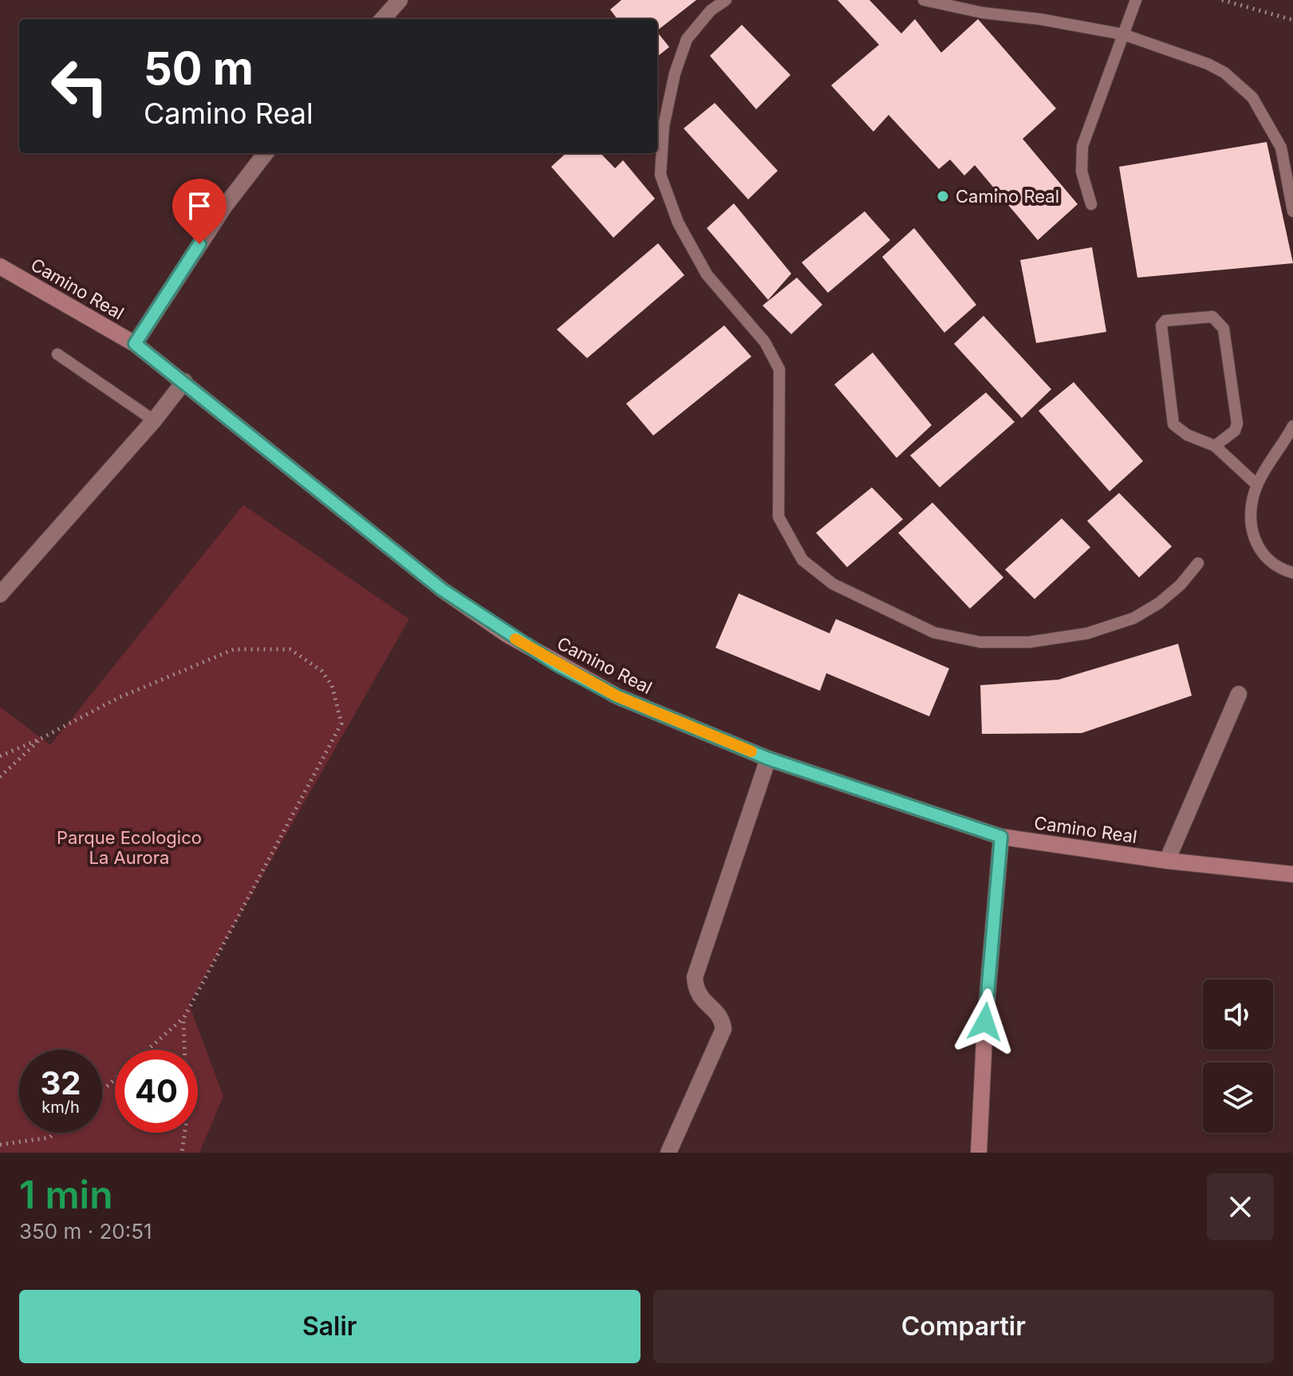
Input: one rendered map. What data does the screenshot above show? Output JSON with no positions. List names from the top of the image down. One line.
{"streets":{"street":["Camino Real"]},"parks":["Parque Ecologico La Aurora"],"places":["Camino Real"],"page":{"turn":["50 m","Camino Real"],"speed":"32 km/h","limit":"40","heading":["1 min","350 m · 20:51"],"buttons":["Salir","Compartir"]}}
